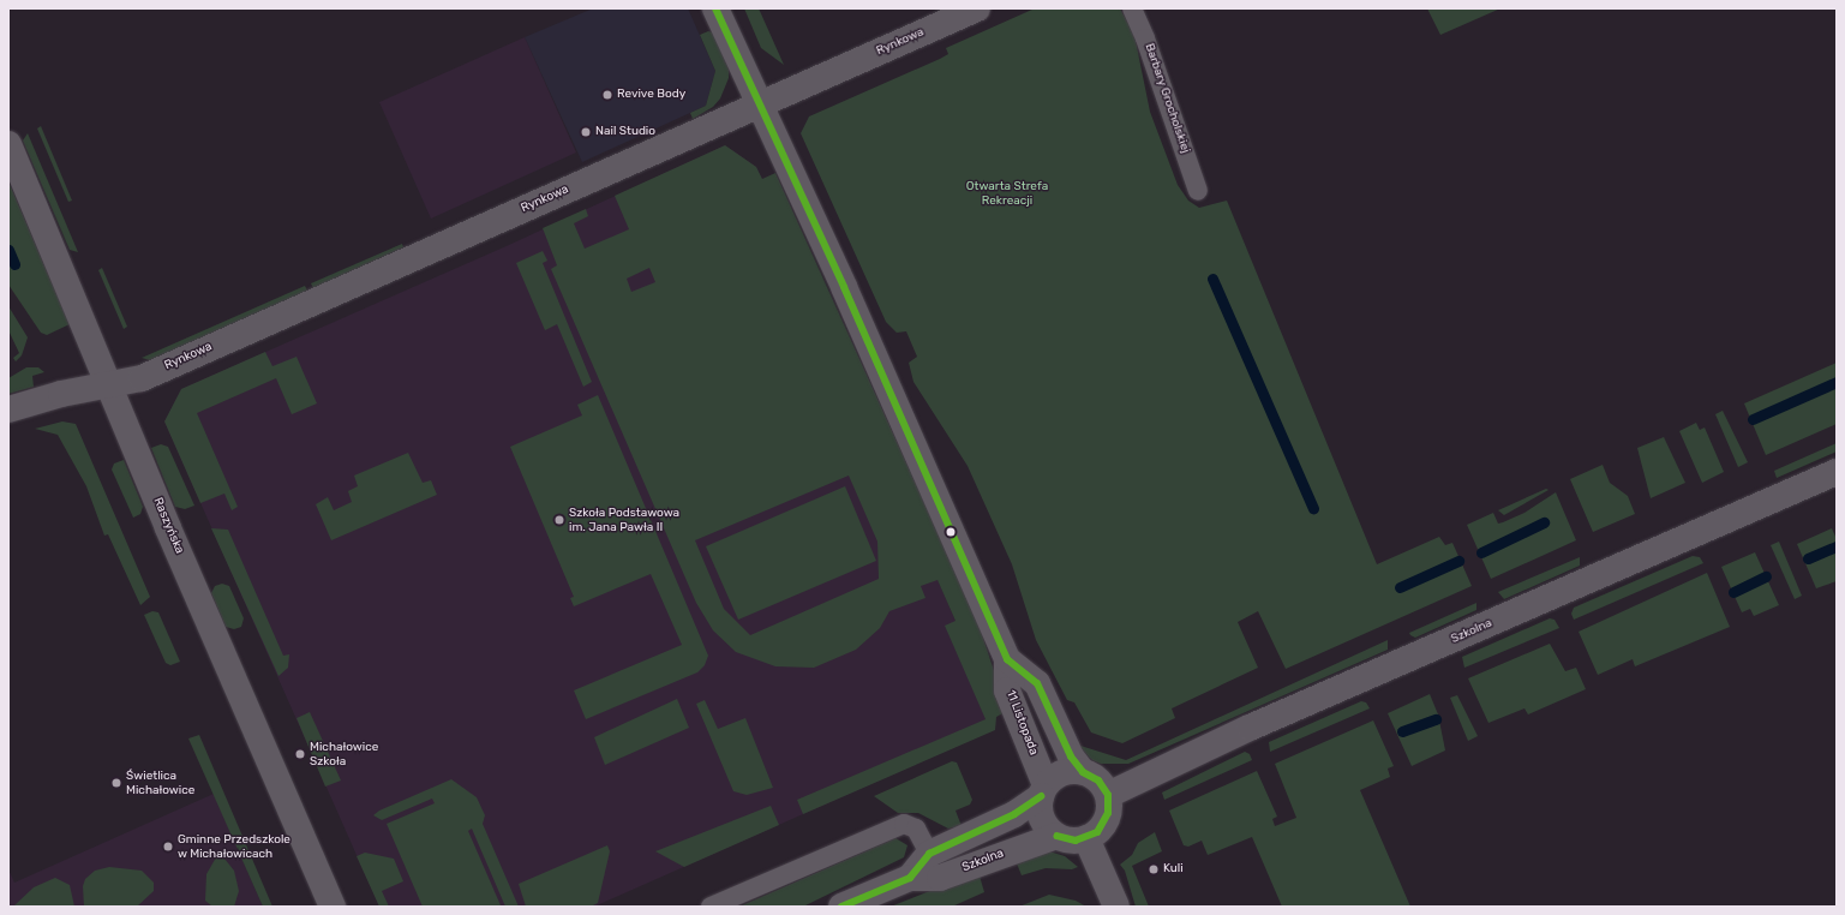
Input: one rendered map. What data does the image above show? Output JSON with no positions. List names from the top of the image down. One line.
{"streets":{"street":["Rynkowa","Raszyńska","Szkolna","11 Listopada"],"lane":["Barbary Grocholskiej"]},"crossings":[["Rynkowa","Raszyńska"],["Rynkowa","11 Listopada"],["Szkolna","11 Listopada"]],"parks":["Otwarta Strefa Rekreacji"],"places":["Revive Body","Nail Studio","Szkoła Podstawowa im. Jana Pawła II","Michałowice Szkoła","Świetlica Michałowice","Gminne Przedszkole w Michałowicach","Kuli"]}
